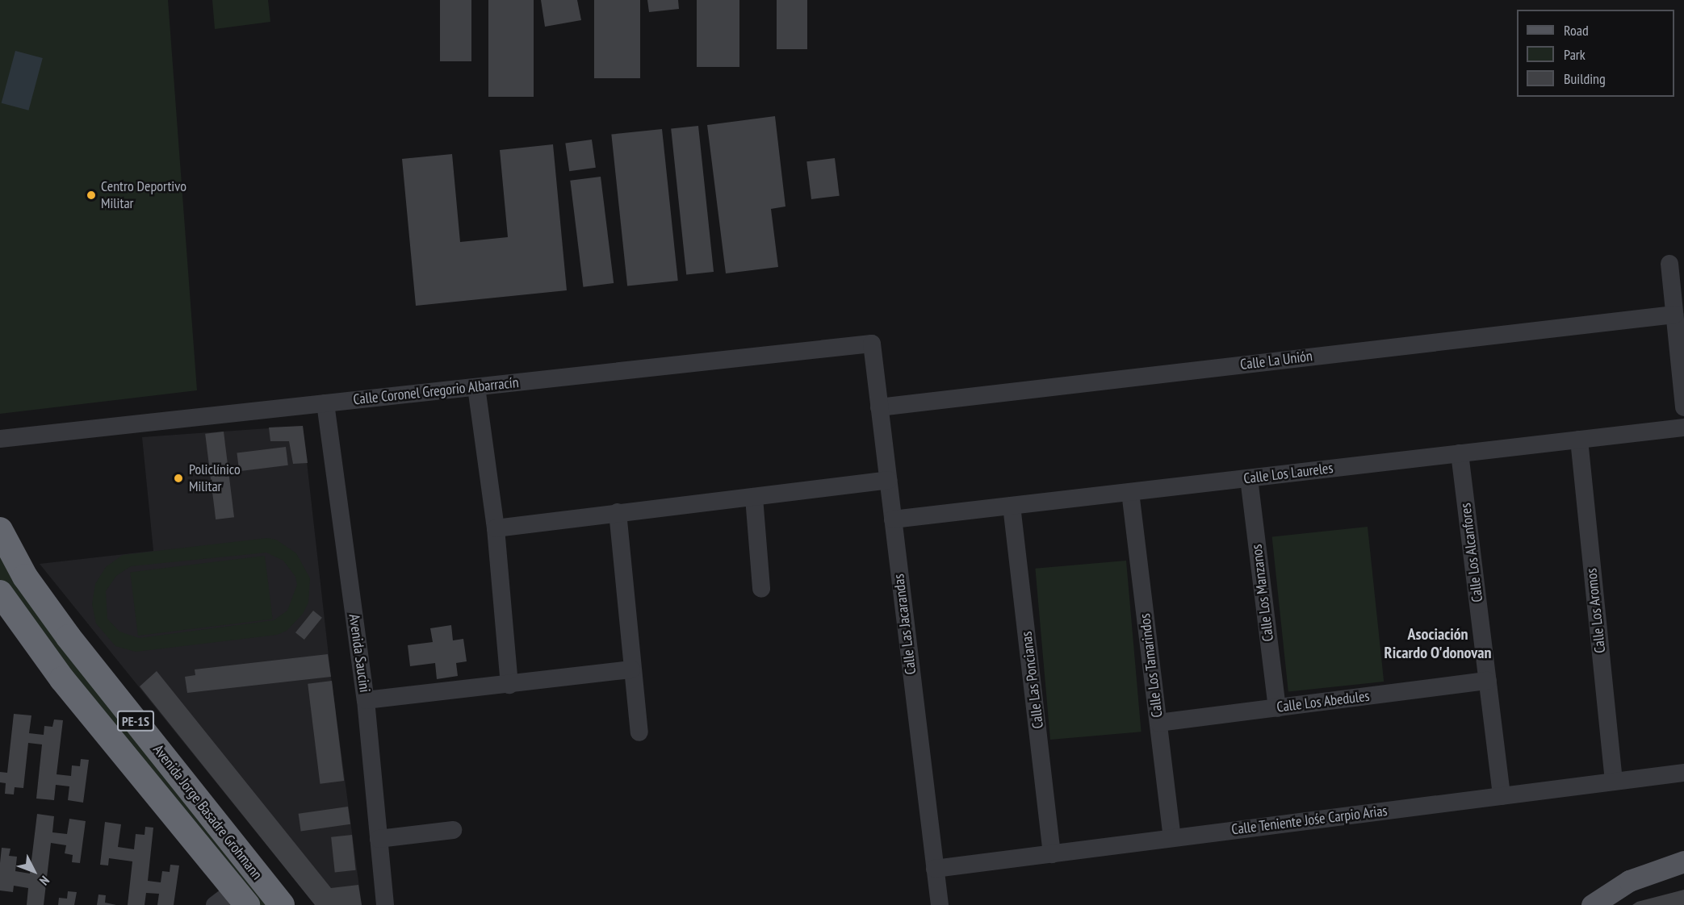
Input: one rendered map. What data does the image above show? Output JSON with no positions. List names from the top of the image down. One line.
{"streets":{"highway":["PE-1S","Avenida Jorge Basadre Grohmann"],"street":["Calle La Unión","Calle Coronel Gregorio Albarracín","Calle Los Laureles","Calle Los Alcanfores","Calle Los Manzanos","Calle Los Aromos","Calle Las Jacarandas","Avenida Saucini","Calle Los Tamarindos","Calle Las Poncianas","Calle Los Abedules","Calle Teniente Jośe Carpio Arias"]},"crossings":[["Calle La Unión","Calle Las Jacarandas"],["Calle Coronel Gregorio Albarracín","Calle Las Jacarandas"],["Calle Coronel Gregorio Albarracín","Avenida Saucini"],["Calle Los Laureles","Calle Los Alcanfores"],["Calle Los Laureles","Calle Los Manzanos"],["Calle Los Laureles","Calle Los Aromos"],["Calle Los Laureles","Calle Las Jacarandas"],["Calle Los Laureles","Calle Los Tamarindos"],["Calle Los Laureles","Calle Las Poncianas"],["Calle Los Alcanfores","Calle Los Abedules"],["Calle Los Alcanfores","Calle Teniente Jośe Carpio Arias"],["Calle Los Manzanos","Calle Los Abedules"],["Calle Los Aromos","Calle Teniente Jośe Carpio Arias"],["Calle Las Jacarandas","Calle Teniente Jośe Carpio Arias"],["Calle Los Tamarindos","Calle Los Abedules"],["Calle Los Tamarindos","Calle Teniente Jośe Carpio Arias"],["Calle Las Poncianas","Calle Teniente Jośe Carpio Arias"]],"districts":["Asociación Ricardo O'donovan"],"places":["Centro Deportivo Militar","Policlínico Militar"],"legend":["Road","Park","Building"],"north":"bottom right"}
